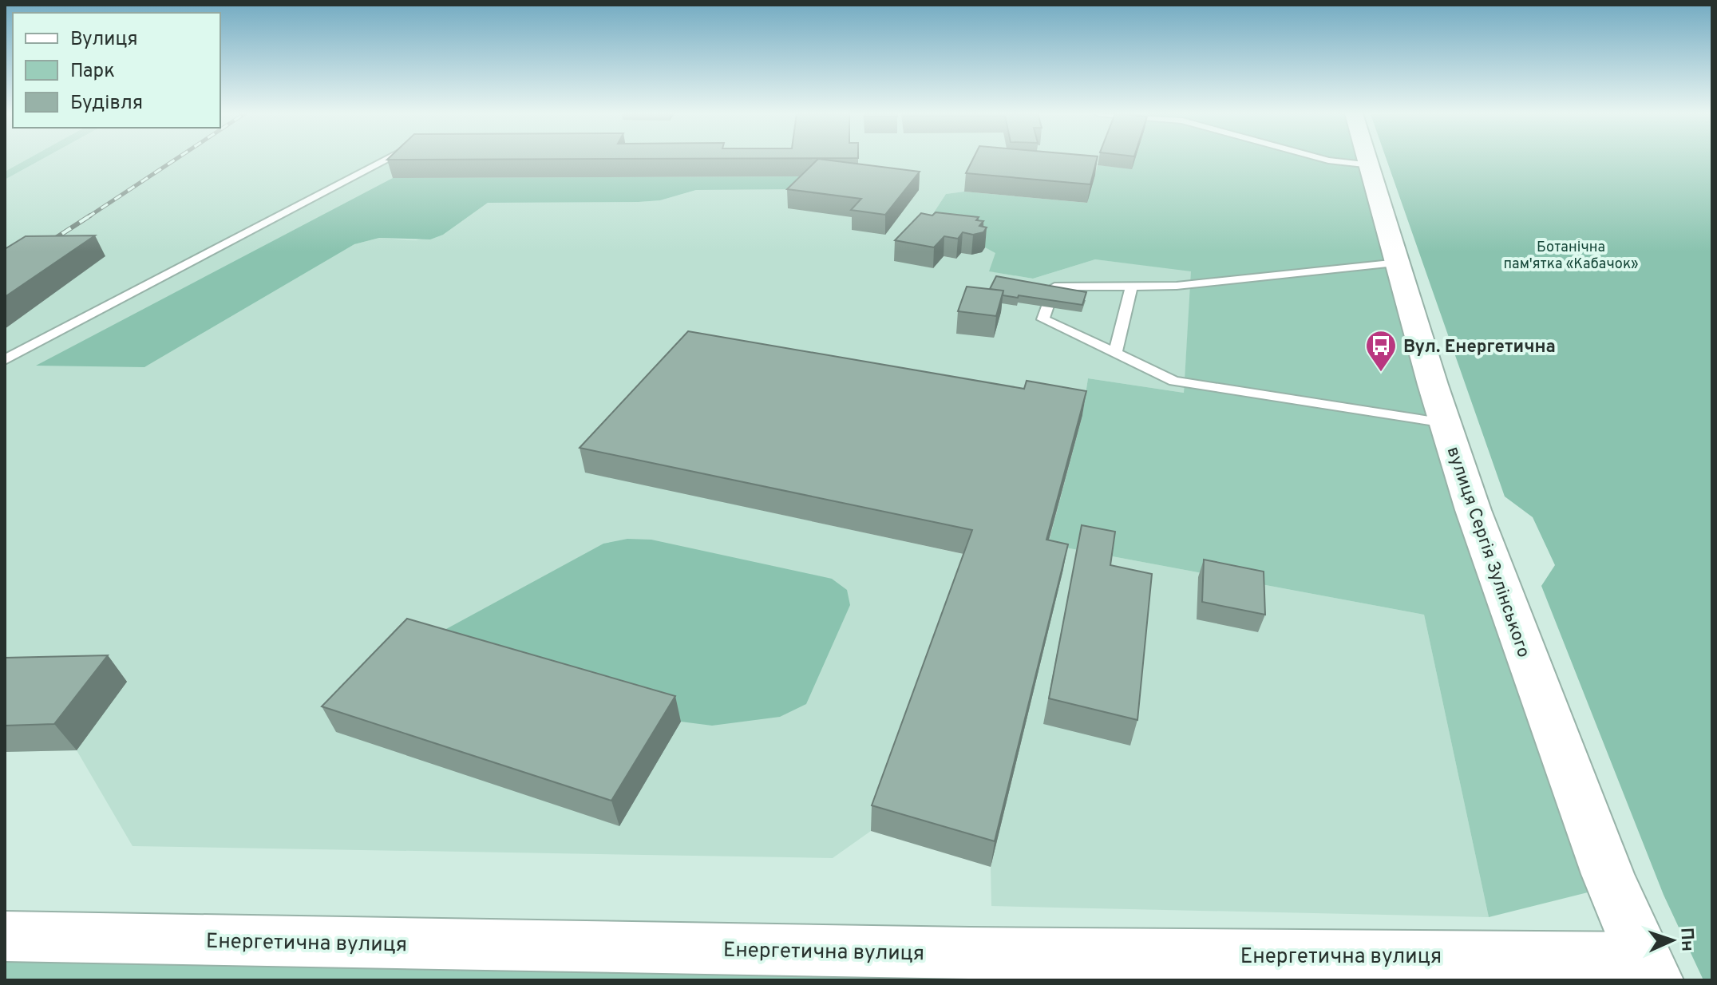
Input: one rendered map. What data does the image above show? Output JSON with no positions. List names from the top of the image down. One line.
{"streets":{"street":["вулиця Сергія Зулінського","Енергетична вулиця"]},"crossings":[["вулиця Сергія Зулінського","Енергетична вулиця"]],"parks":["Ботанічна пам'ятка «Кабачок»"],"places":{"bus stop":["Вул. Енергетична"]},"legend":["Вулиця","Парк","Будівля"],"north":"right"}
